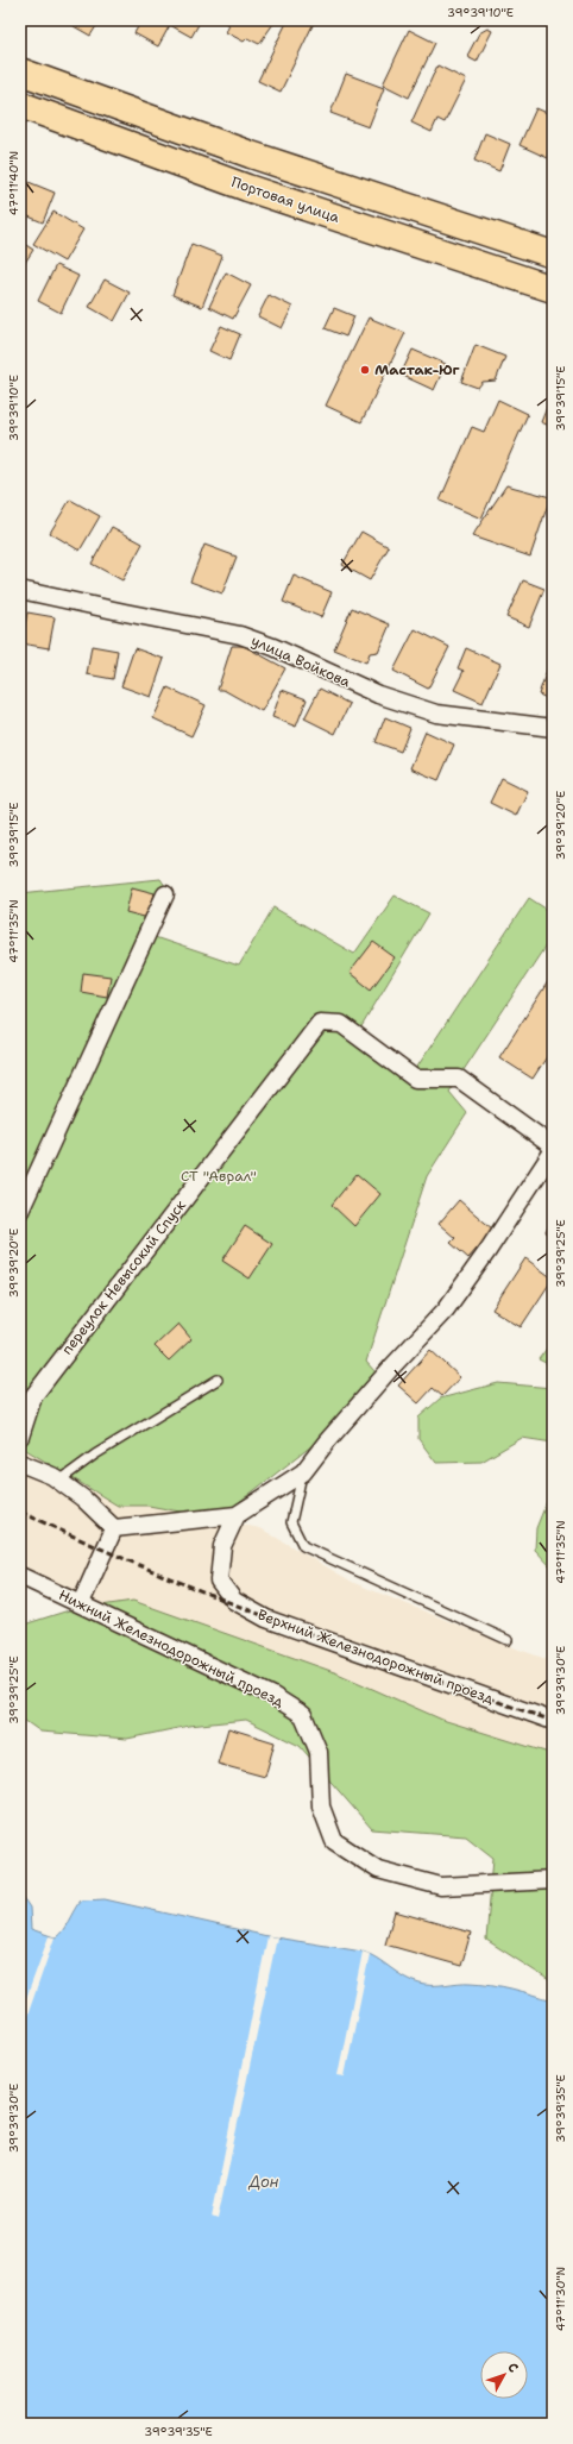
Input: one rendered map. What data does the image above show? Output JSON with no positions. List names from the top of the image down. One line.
{"streets":{"main road":["Портовая улица"],"street":["улица Войкова","переулок Невысокий Спуск","Нижний Железнодорожный проезд","Верхний Железнодорожный проезд"]},"water":["Дон"],"parks":["СТ \"Аврал\""],"places":["Мастак-Юг"],"north":"top right","coordinates":["39°39'10\"E","47°11'40\"N","39°39'15\"E","39°39'20\"E","47°11'35\"N","39°39'25\"E","39°39'30\"E","39°39'35\"E","47°11'30\"N"]}
